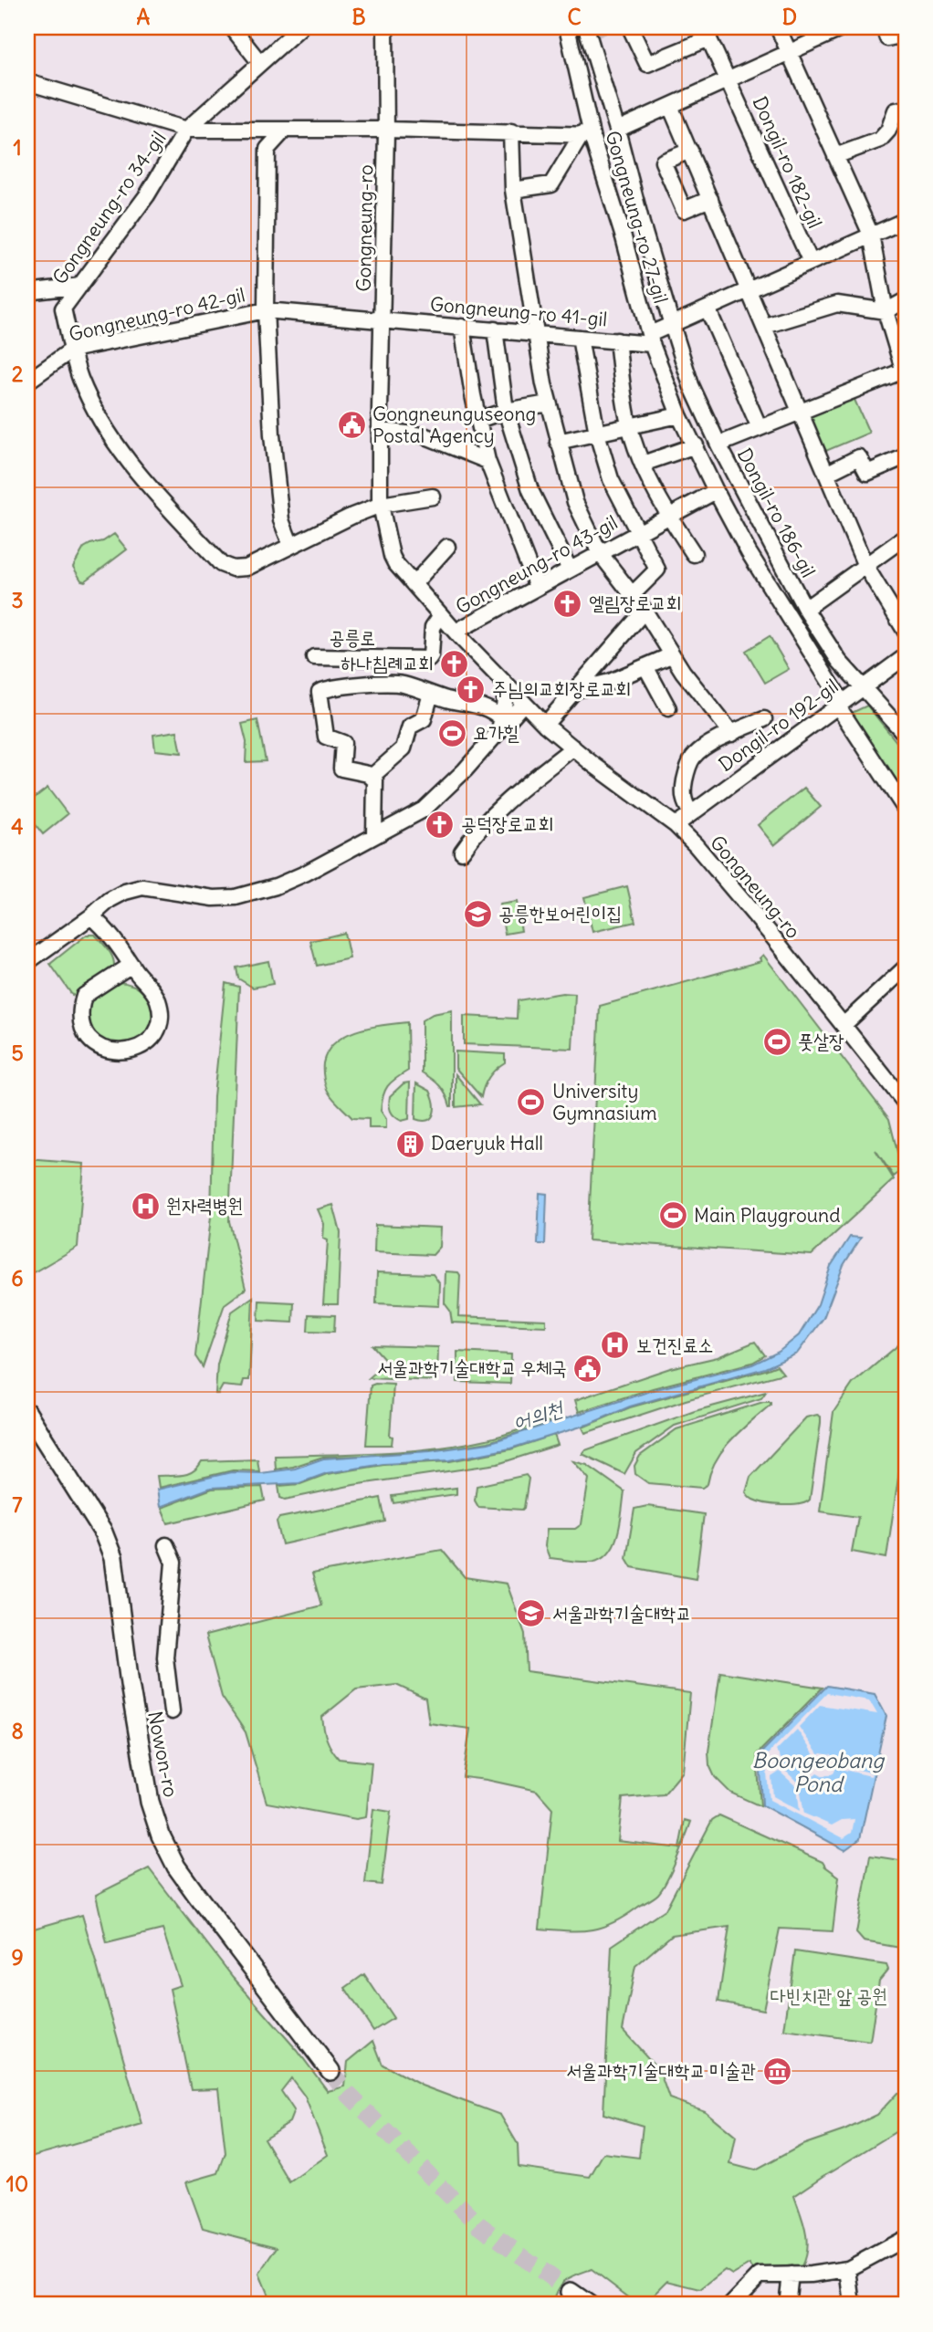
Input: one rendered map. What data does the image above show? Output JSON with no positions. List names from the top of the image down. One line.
{"streets":{"main road":["Nowon-ro"],"street":["Dongil-ro 182-gil","Gongneung-ro 34-gil","Gongneung-ro 27-gil","Gongneung-ro","Gongneung-ro 41-gil","Gongneung-ro 42-gil","Dongil-ro 186-gil","Gongneung-ro 43-gil","공릉로","Dongil-ro 192-gil"]},"crossings":[["Gongneung-ro 34-gil","Gongneung-ro"],["Gongneung-ro 34-gil","Gongneung-ro 42-gil"],["Gongneung-ro 27-gil","Gongneung-ro 41-gil"],["Gongneung-ro 27-gil","Gongneung-ro 43-gil"],["Gongneung-ro 27-gil","Dongil-ro 192-gil"],["Gongneung-ro","Gongneung-ro 41-gil"],["Gongneung-ro","Gongneung-ro 42-gil"],["Gongneung-ro","Gongneung-ro 43-gil"],["Gongneung-ro","공릉로"],["Gongneung-ro","Dongil-ro 192-gil"],["Gongneung-ro 41-gil","Gongneung-ro 42-gil"],["Dongil-ro 186-gil","Dongil-ro 192-gil"]],"water":["어의천","Boongeobang Pond"],"parks":["다빈치관 앞 공원"],"places":{"public building":["Gongneunguseong Postal Agency","서울과학기술대학교 우체국"],"church":["엘림장로교회","하나침례교회","주님의교회장로교회","공덕장로교회"],"sports":["요가힐","풋살장","University Gymnasium","Main Playground"],"school or university":["공릉한보어린이집","서울과학기술대학교"],"building":["Daeryuk Hall"],"hospital":["원자력병원","보건진료소"],"museum":["서울과학기술대학교 미술관"]},"grid":{"columns":["A","B","C","D"],"rows":["1","2","3","4","5","6","7","8","9","10"]}}
